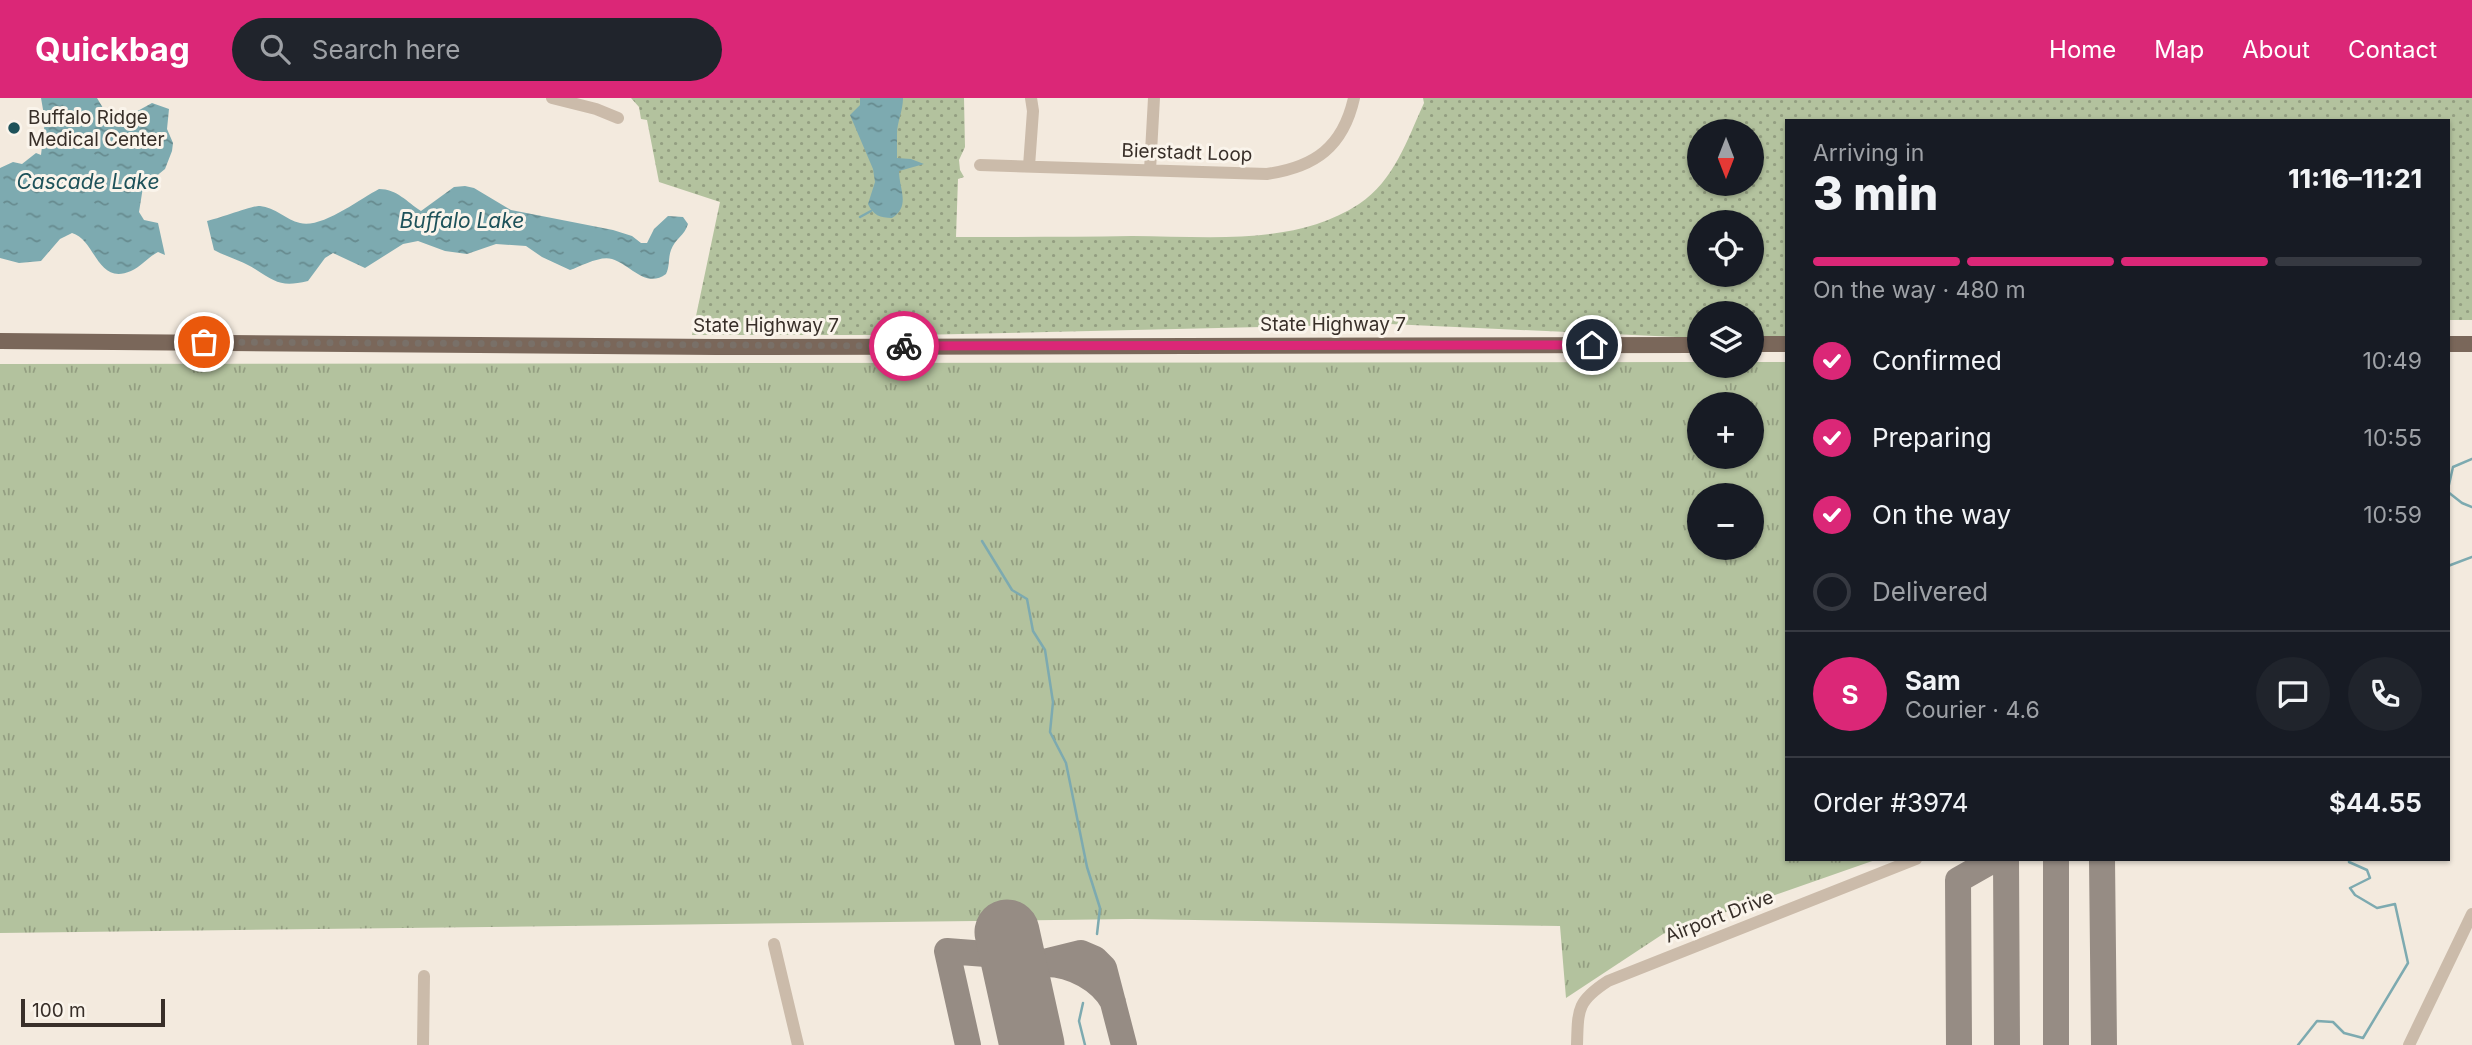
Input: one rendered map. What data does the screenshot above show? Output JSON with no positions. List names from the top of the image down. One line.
{"streets":{"main road":["State Highway 7"],"street":["Bierstadt Loop","Airport Drive"]},"water":["Cascade Lake","Buffalo Lake"],"places":["Buffalo Ridge Medical Center"],"scale_bar":"100 m","north":"bottom","page":{"header":"Quickbag","search":"Search here","nav":["Home","Map","About","Contact"],"map_buttons":["+","−"],"heading":["3 min","Arriving in","11:16–11:21"],"panel":["Sam","Courier · 4.6","Order #3974","$44.55"],"bar":"On the way · 480 m","list":[["Confirmed","10:49"],["Preparing","10:55"],["On the way","10:59"],"Delivered"],"round":"S","scale":"100 m"}}
